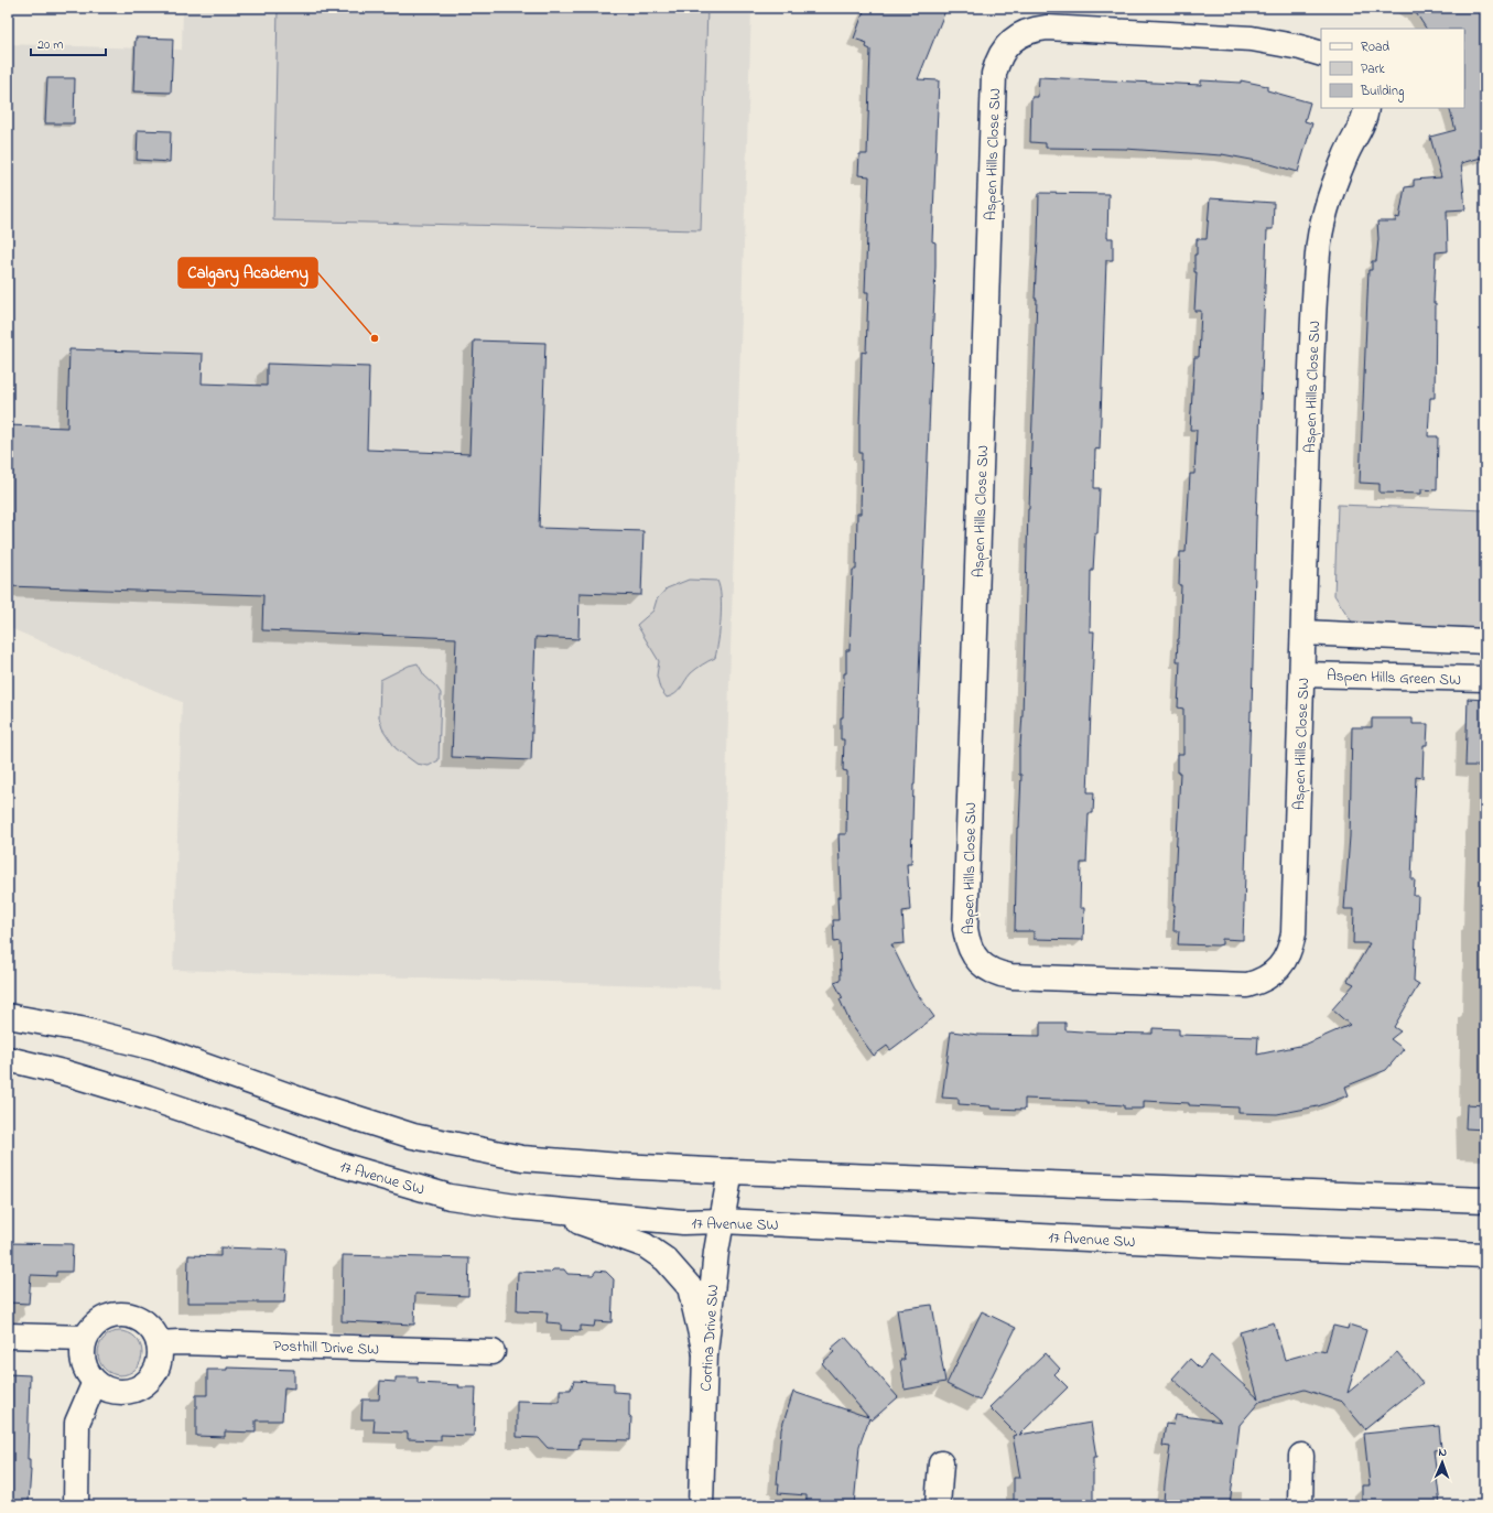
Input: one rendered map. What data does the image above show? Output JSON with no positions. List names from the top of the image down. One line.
{"streets":{"street":["Aspen Hills Close SW","Aspen Hills Green SW","17 Avenue SW","Cortina Drive SW","Posthill Drive SW"]},"crossings":[["Aspen Hills Close SW","Aspen Hills Green SW"],["17 Avenue SW","Cortina Drive SW"]],"places":["Calgary Academy"],"legend":["Road","Park","Building"],"scale_bar":"20 m","north":"top"}
